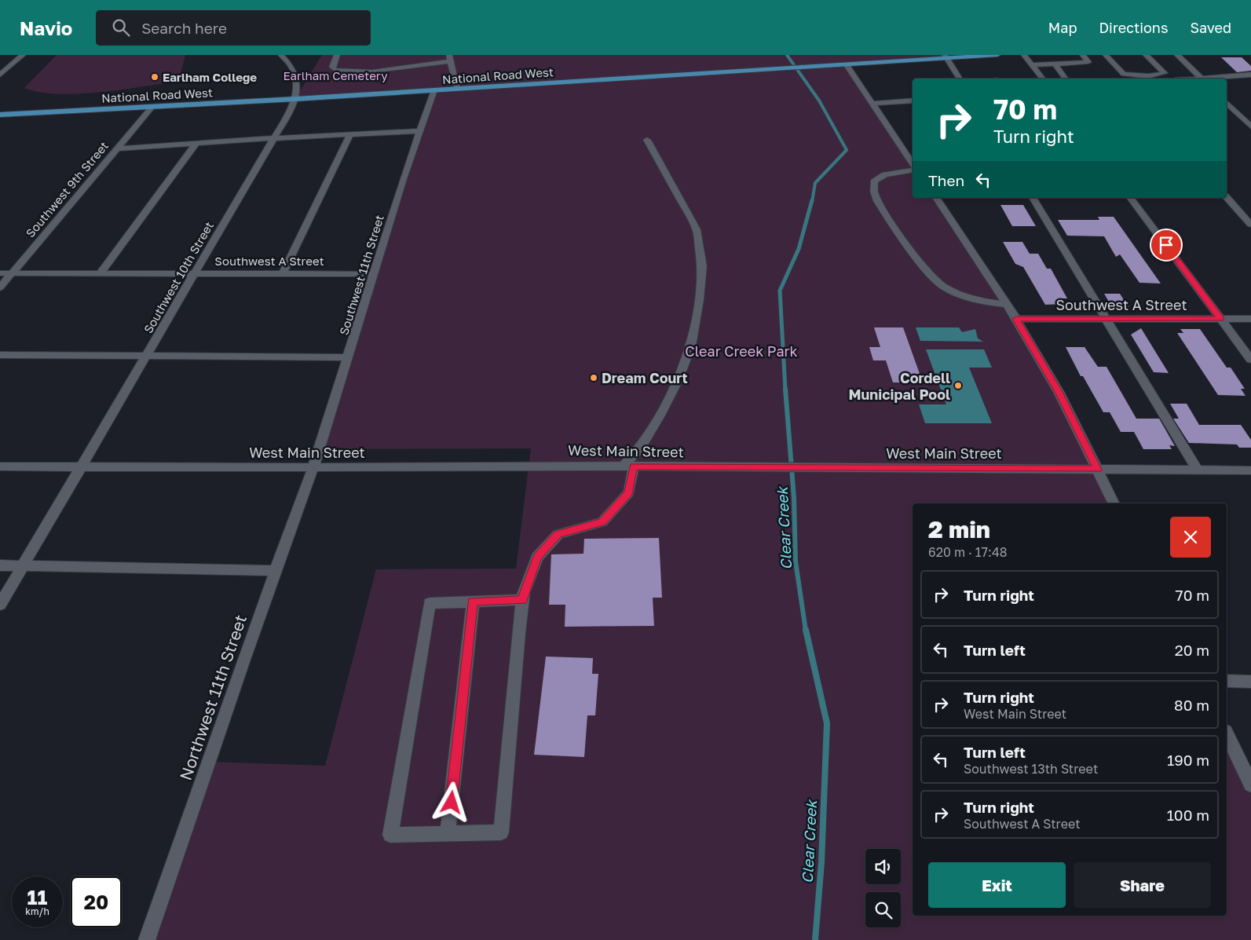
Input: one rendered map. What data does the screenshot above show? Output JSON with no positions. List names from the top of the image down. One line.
{"streets":{"main road":["National Road West"],"street":["Southwest 9th Street","Southwest A Street","Southwest 11th Street","Southwest 10th Street","West Main Street","Northwest 11th Street"]},"crossings":[["National Road West","Southwest 9th Street"],["National Road West","Southwest 11th Street"],["National Road West","Southwest 10th Street"],["Southwest 9th Street","Southwest A Street"],["Southwest A Street","Southwest 11th Street"],["Southwest A Street","Southwest 10th Street"],["Southwest 11th Street","West Main Street"],["Southwest 11th Street","Northwest 11th Street"],["Southwest 10th Street","West Main Street"],["West Main Street","Northwest 11th Street"]],"water":["Clear Creek"],"parks":["Earlham Cemetery","Clear Creek Park"],"places":["Earlham College","Dream Court","Cordell Municipal Pool"],"page":{"header":"Navio","search":"Search here","nav":["Map","Directions","Saved"],"turn":["70 m","Turn right"],"then":"Then","heading":["2 min","620 m · 17:48"],"list":[{"name":"Turn right","value":"70 m"},{"name":"Turn left","value":"20 m"},{"name":"Turn right","note":"West Main Street","value":"80 m"},{"name":"Turn left","note":"Southwest 13th Street","value":"190 m"},{"name":"Turn right","note":"Southwest A Street","value":"100 m"}],"buttons":["Exit","Share"],"speed":"11 km/h","limit":"20"}}
